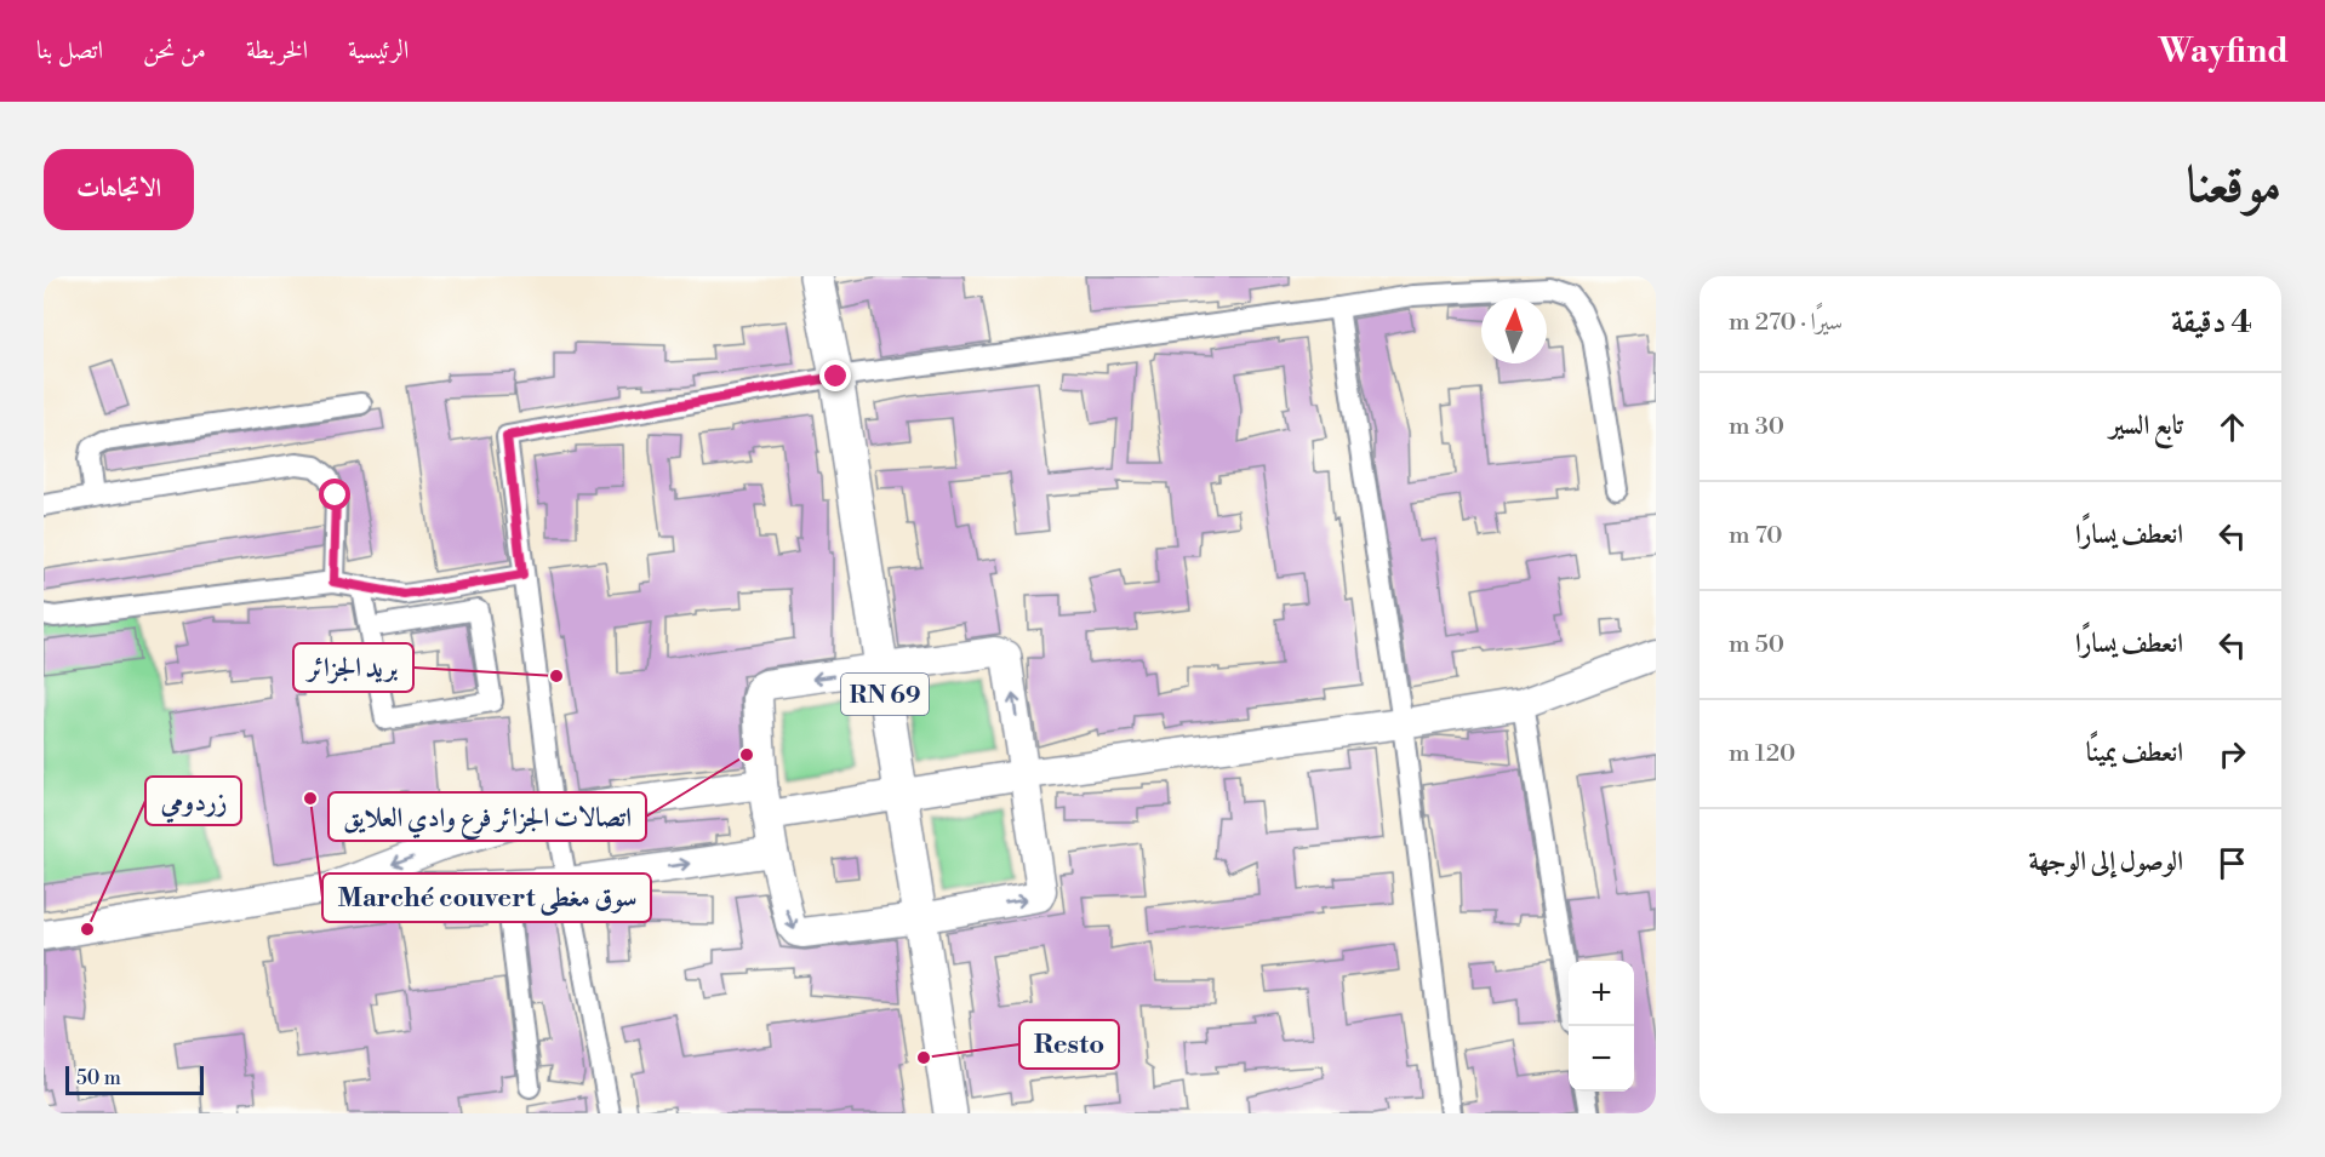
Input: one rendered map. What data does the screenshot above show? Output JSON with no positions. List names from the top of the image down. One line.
{"streets":{"main road":["RN 69"]},"places":["بريد الجزائر","اتصالات الجزائر فرع وادي العلايق","Marché couvert سوق مغطى","زردومي","Resto"],"scale_bar":"50 m","north":"top","page":{"header":"Wayfind","nav":["الرئيسية","الخريطة","من نحن","اتصل بنا"],"title":"موقعنا","buttons":"الاتجاهات","heading":["4 دقيقة","سيرًا · 270 m"],"list":[["تابع السير","30 m"],["انعطف يسارًا","70 m"],["انعطف يسارًا","50 m"],["انعطف يمينًا","120 m"],"الوصول إلى الوجهة"],"map_buttons":["+","−"],"scale":"50 m"}}
